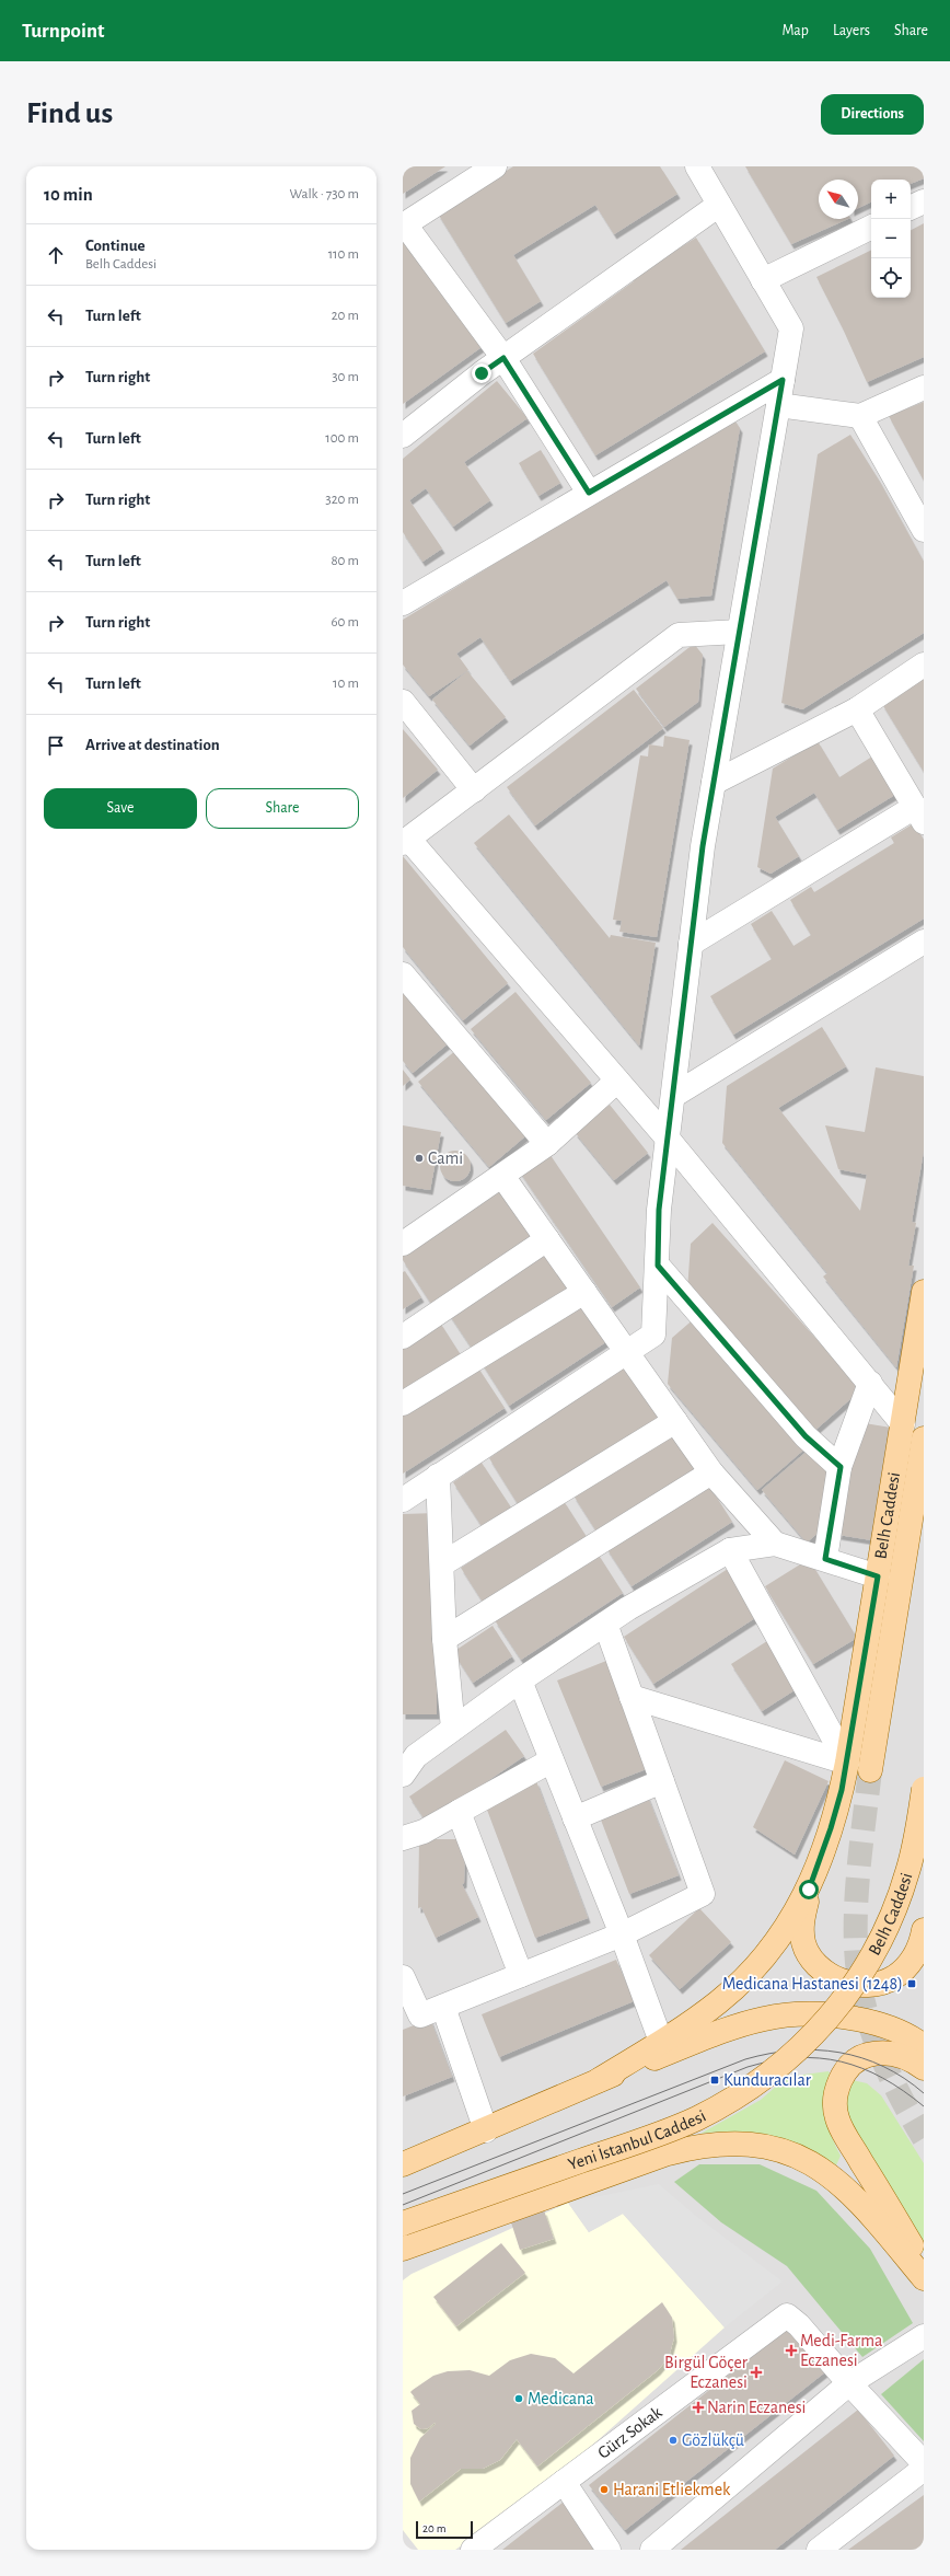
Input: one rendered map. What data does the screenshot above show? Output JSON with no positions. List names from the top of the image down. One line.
{"streets":{"main road":["Belh Caddesi","Yeni İstanbul Caddesi"],"street":["Gürz Sokak"]},"crossings":[["Belh Caddesi","Yeni İstanbul Caddesi"]],"places":{"other":["Cami","Medicana","Gözlükçü","Harani Etliekmek"],"transit":["Medicana Hastanesi (1248)","Kunduracılar"],"health":["Medi-Farma Eczanesi","Birgül Göçer Eczanesi","Narin Eczanesi"]},"scale_bar":"20 m","north":"top left","page":{"header":"Turnpoint","nav":["Map","Layers","Share"],"buttons":["Directions",["Save","Share"]],"title":"Find us","heading":["10 min","Walk · 730 m"],"map_buttons":["+","−"],"list":[["Continue","Belh Caddesi","110 m"],["Turn left","20 m"],["Turn right","30 m"],["Turn left","100 m"],["Turn right","320 m"],["Turn left","80 m"],["Turn right","60 m"],["Turn left","10 m"],"Arrive at destination"],"scale":"20 m"}}
